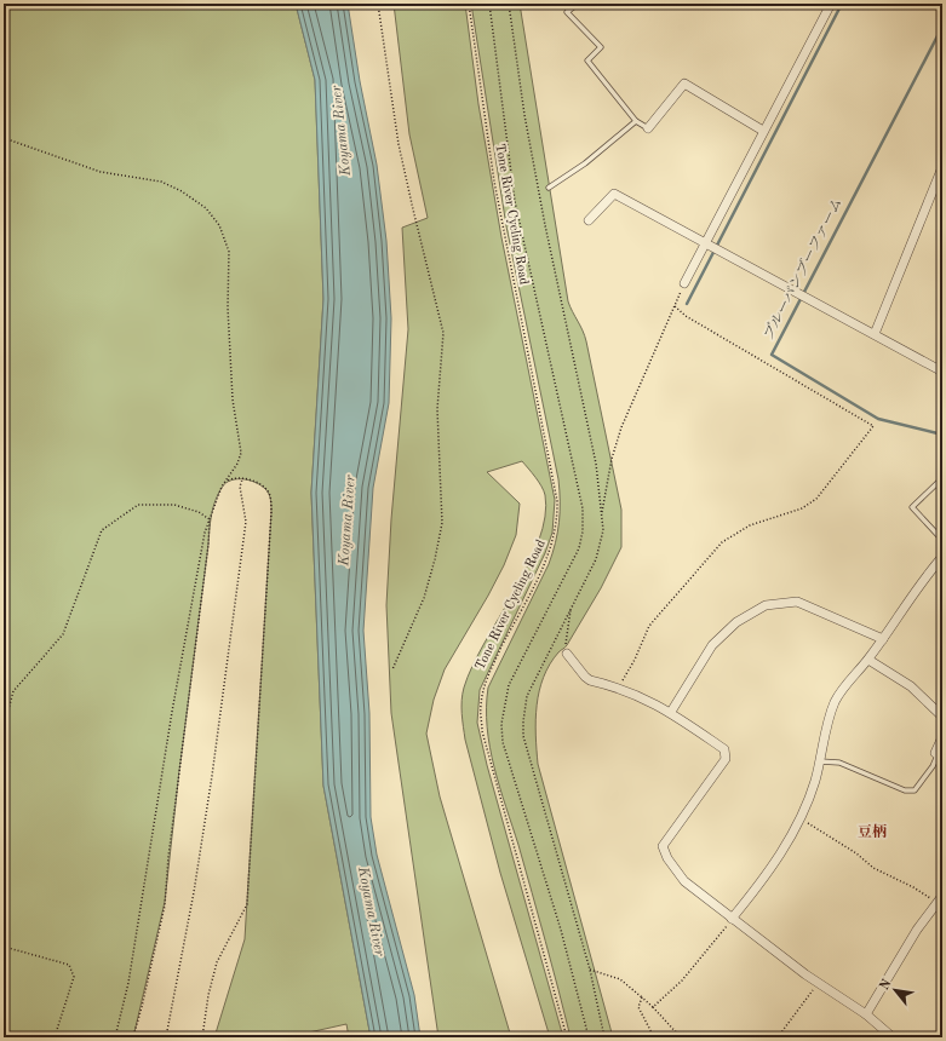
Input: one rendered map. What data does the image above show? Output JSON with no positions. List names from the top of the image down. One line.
{"streets":{"path":["Tone River Cycling Road"]},"districts":["豆柄"],"water":["Koyama River","ブルーバンブーファーム"],"north":"top left"}
